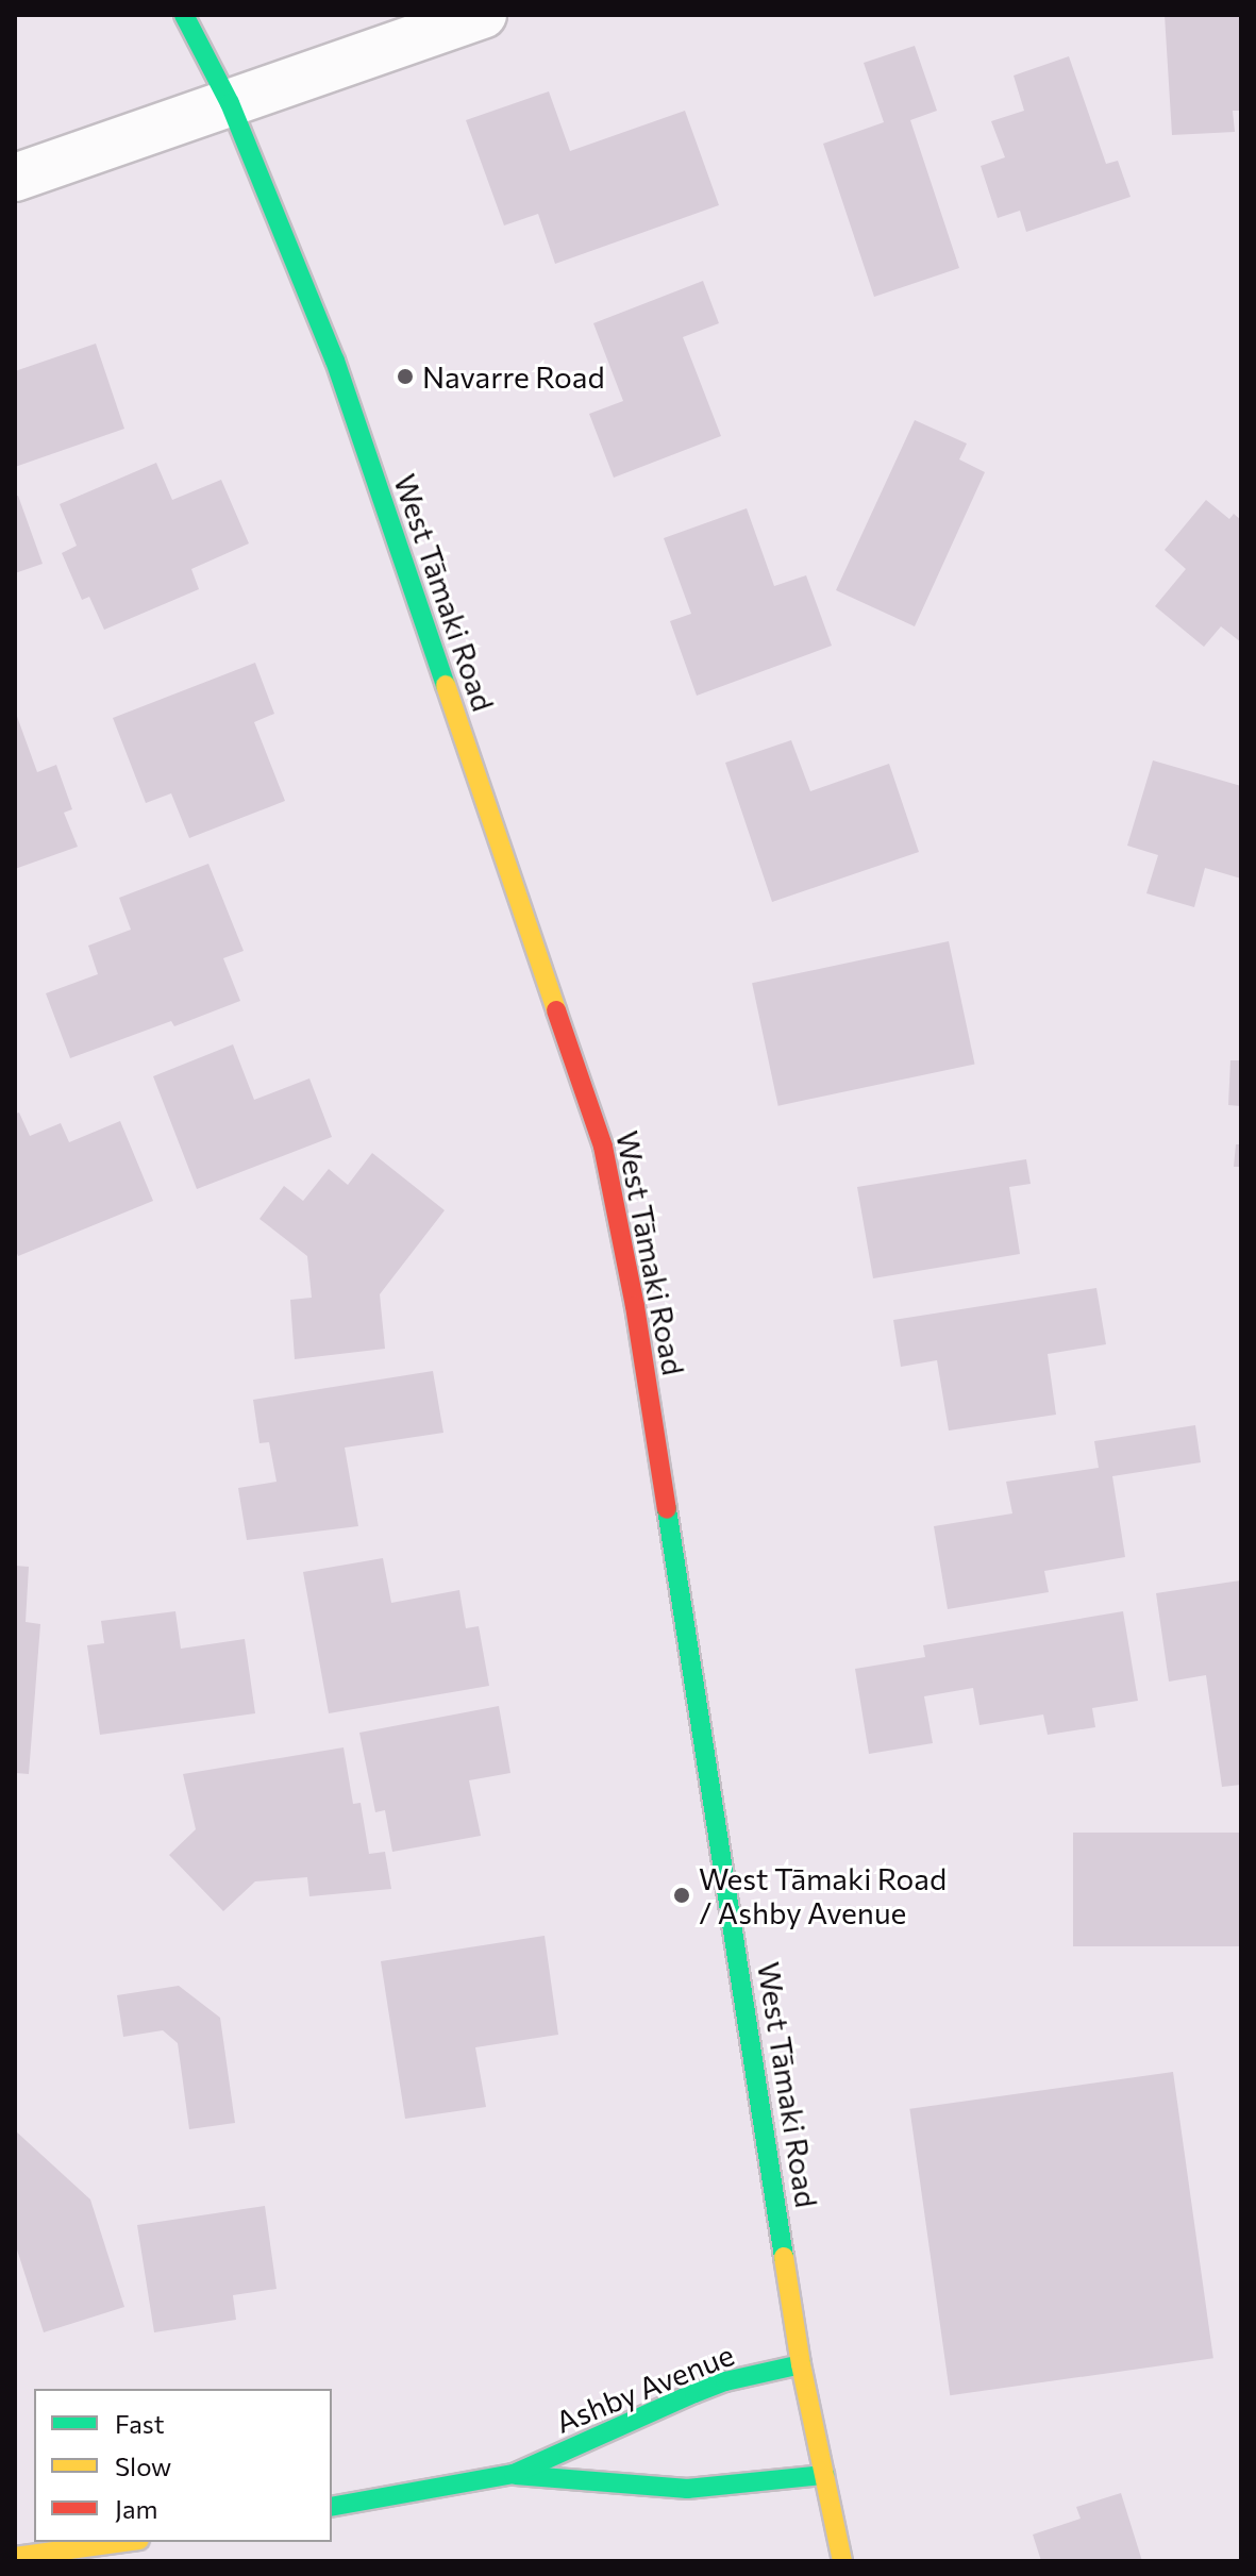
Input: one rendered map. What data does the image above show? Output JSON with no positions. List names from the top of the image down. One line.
{"streets":{"main road":["West Tāmaki Road","Ashby Avenue"]},"crossings":[["West Tāmaki Road","Ashby Avenue"]],"places":["Navarre Road","West Tāmaki Road / Ashby Avenue"],"legend":["Fast","Slow","Jam"]}
